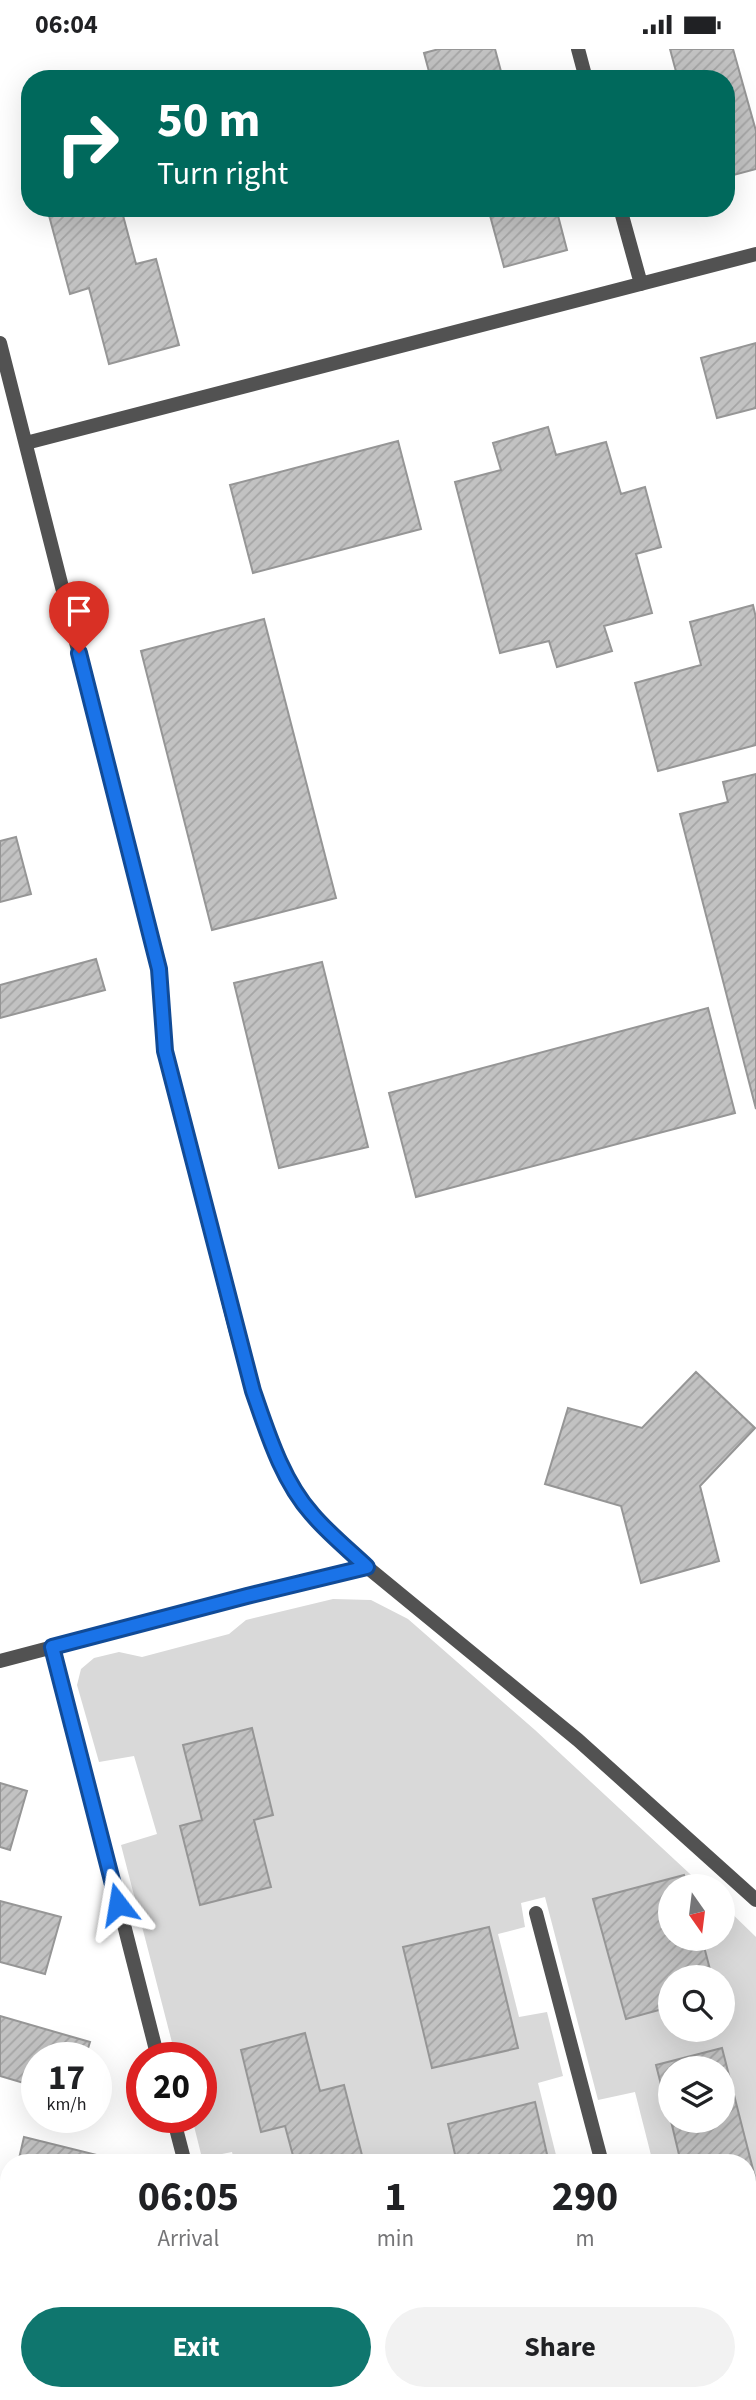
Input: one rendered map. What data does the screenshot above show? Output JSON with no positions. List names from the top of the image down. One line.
{"north":"bottom","page":{"status":"06:04","turn":["50 m","Turn right"],"speed":"17 km/h","limit":"20","eta":["06:05","Arrival","1","min","290","m"],"buttons":["Exit","Share"]}}
